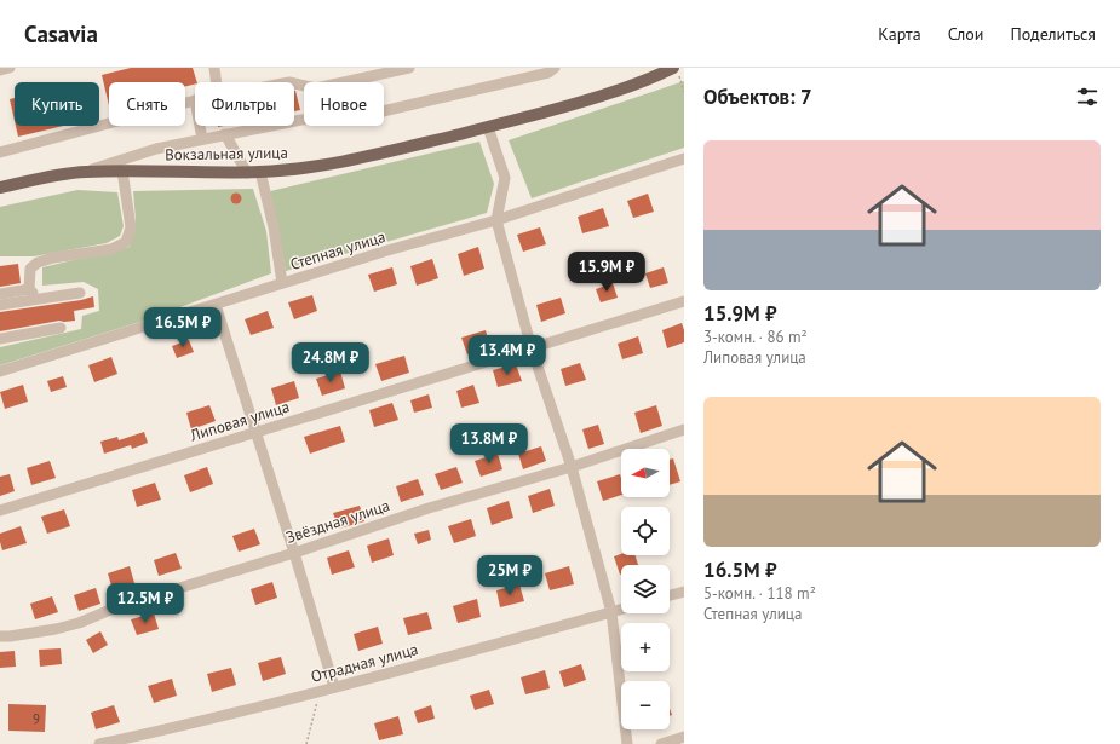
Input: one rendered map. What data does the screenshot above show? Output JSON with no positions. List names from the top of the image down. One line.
{"streets":{"main road":["Вокзальная улица"],"street":["Степная улица","Липовая улица","Звёздная улица","Отрадная улица"]},"house_numbers":["9"],"north":"left","page":{"header":"Casavia","nav":["Карта","Слои","Поделиться"],"heading":"Объектов: 7","chip":["Купить","Снять","Фильтры","Новое"],"list":[{"name":"15.9M ₽","note":"3-комн. · 86 m² · Липовая улица"},{"name":"16.5M ₽","note":"5-комн. · 118 m² · Степная улица"}],"price":["15.9M ₽","16.5M ₽","13.4M ₽","24.8M ₽","13.8M ₽","25M ₽","12.5M ₽"],"map_buttons":["+","−"]}}
